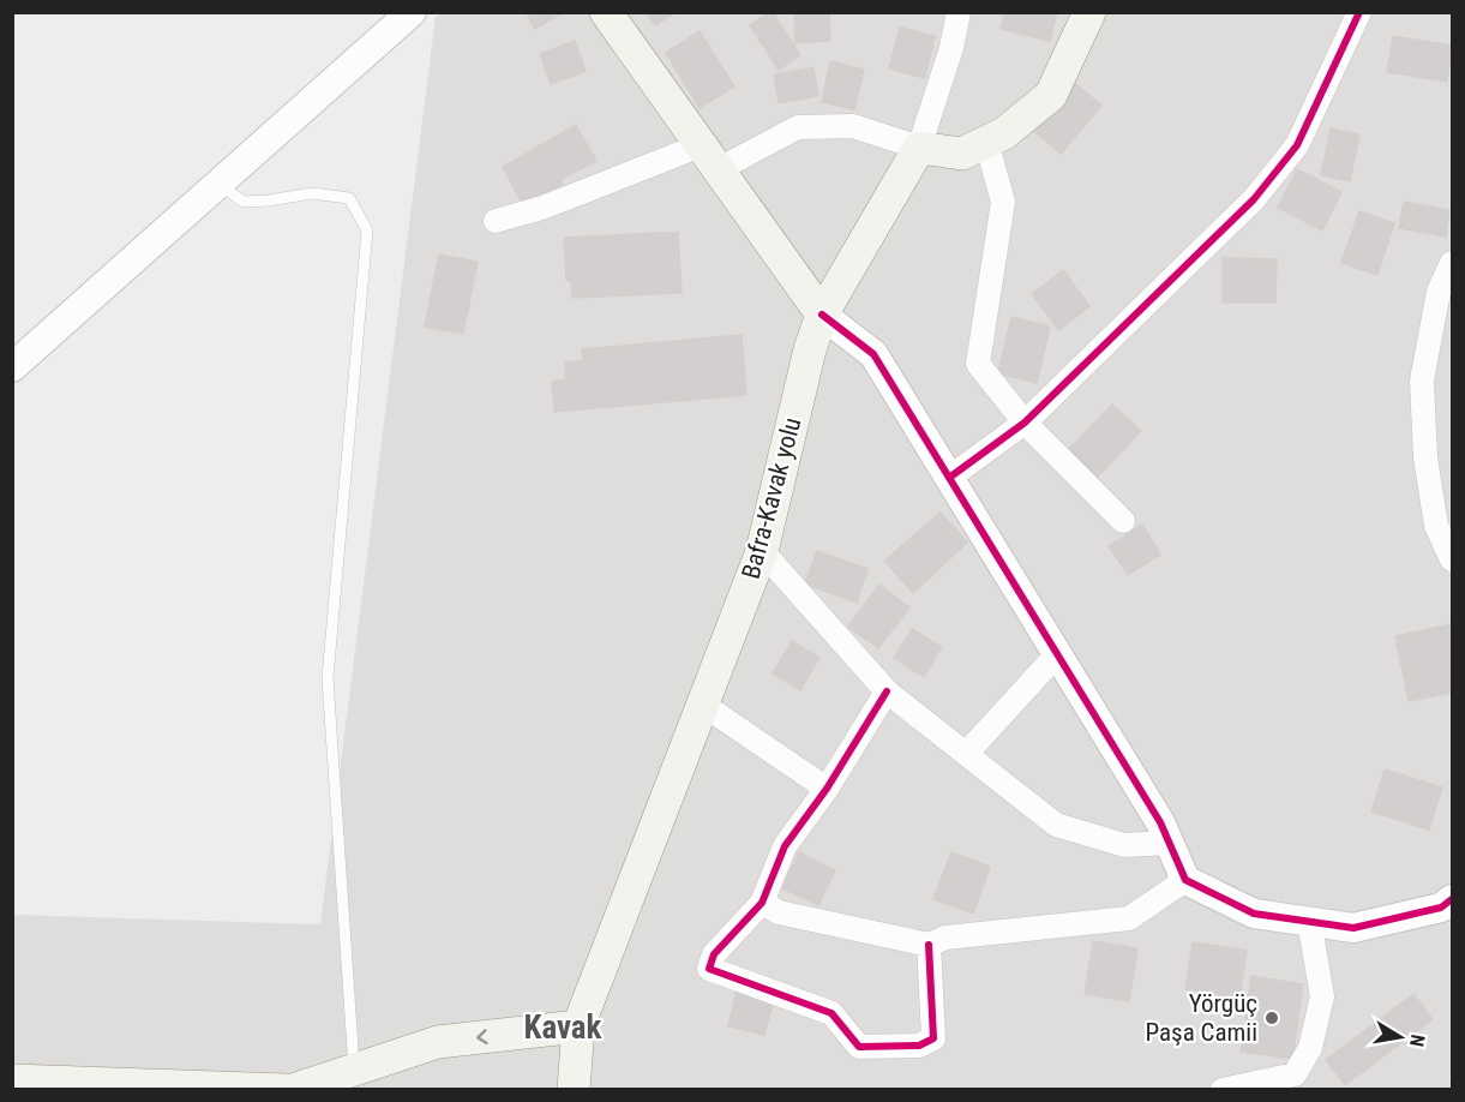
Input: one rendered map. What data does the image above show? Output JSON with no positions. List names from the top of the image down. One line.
{"streets":{"main road":["Bafra-Kavak yolu"]},"districts":["Kavak"],"places":["Yörgüç Paşa Camii"],"north":"right"}
